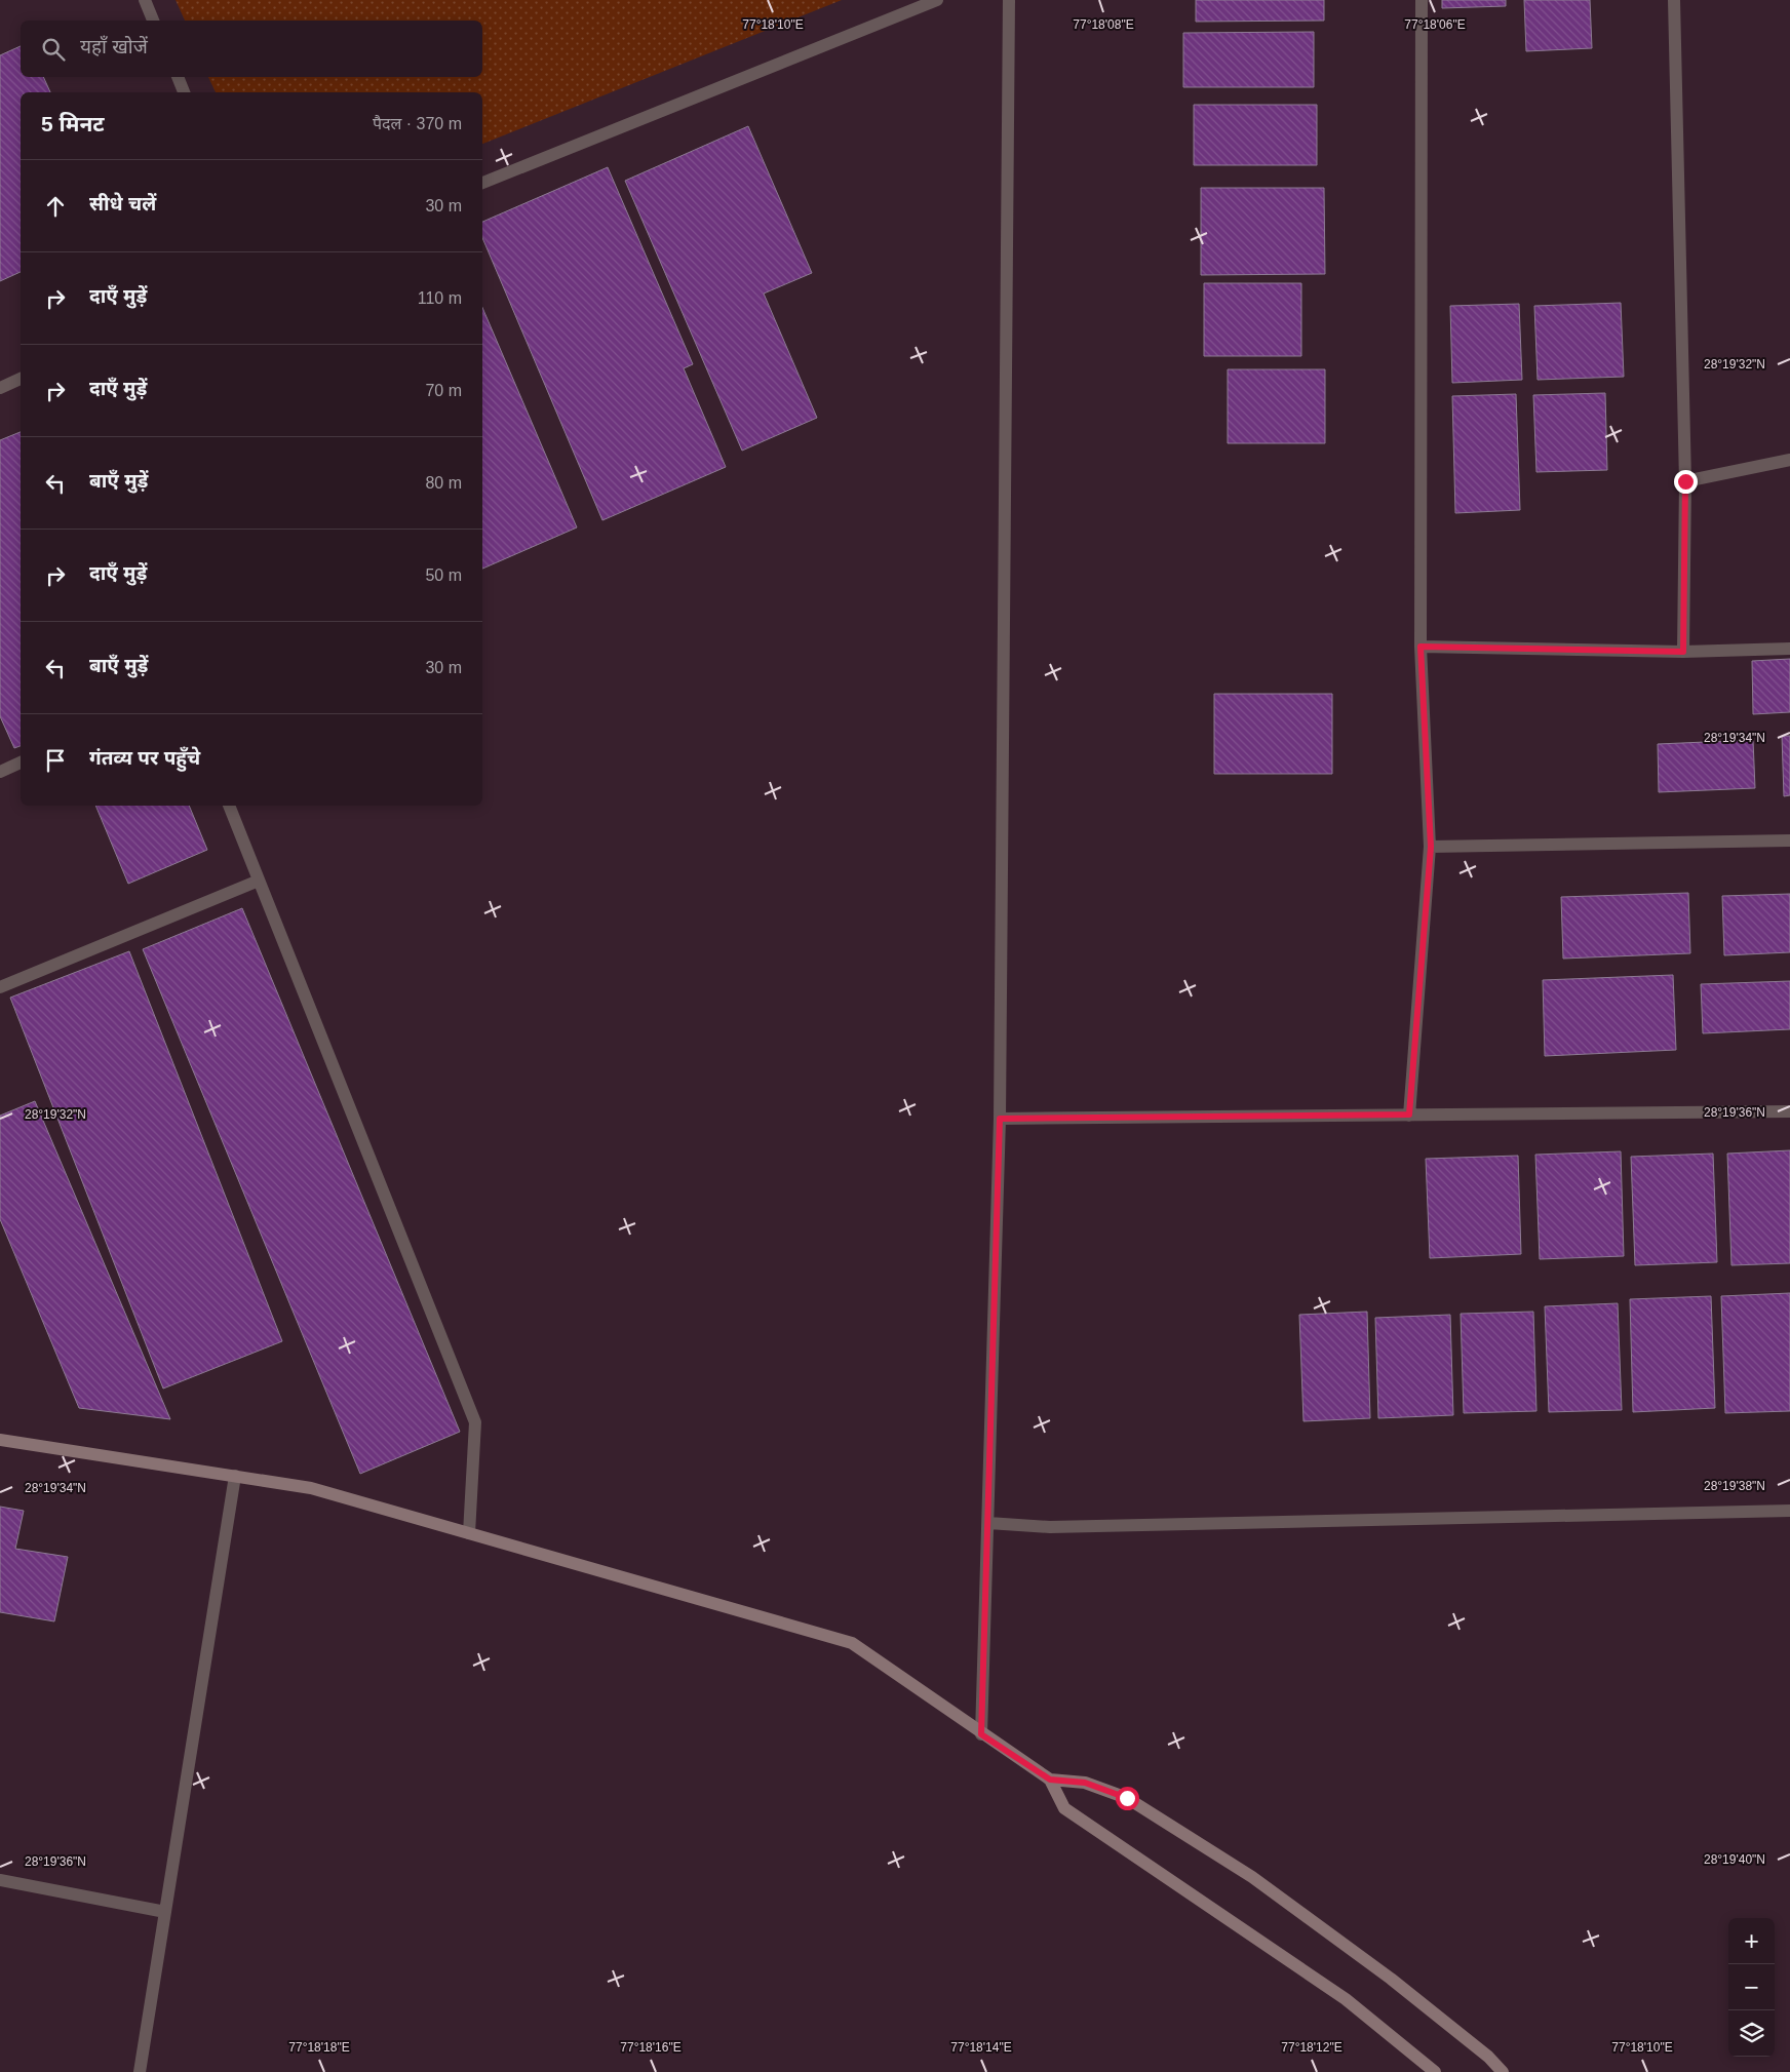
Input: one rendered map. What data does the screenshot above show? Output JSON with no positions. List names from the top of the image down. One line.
{"page":{"search":"यहाँ खोजें","heading":["5 मिनट","पैदल · 370 m"],"list":[["सीधे चलें","30 m"],["दाएँ मुड़ें","110 m"],["दाएँ मुड़ें","70 m"],["बाएँ मुड़ें","80 m"],["दाएँ मुड़ें","50 m"],["बाएँ मुड़ें","30 m"],"गंतव्य पर पहुँचे"],"map_buttons":["+","−"]},"coordinates":["77°18'10\"E","77°18'08\"E","77°18'06\"E","28°19'32\"N","28°19'34\"N","28°19'36\"N","28°19'38\"N","28°19'40\"N","77°18'18\"E","77°18'16\"E","77°18'14\"E","77°18'12\"E"]}
